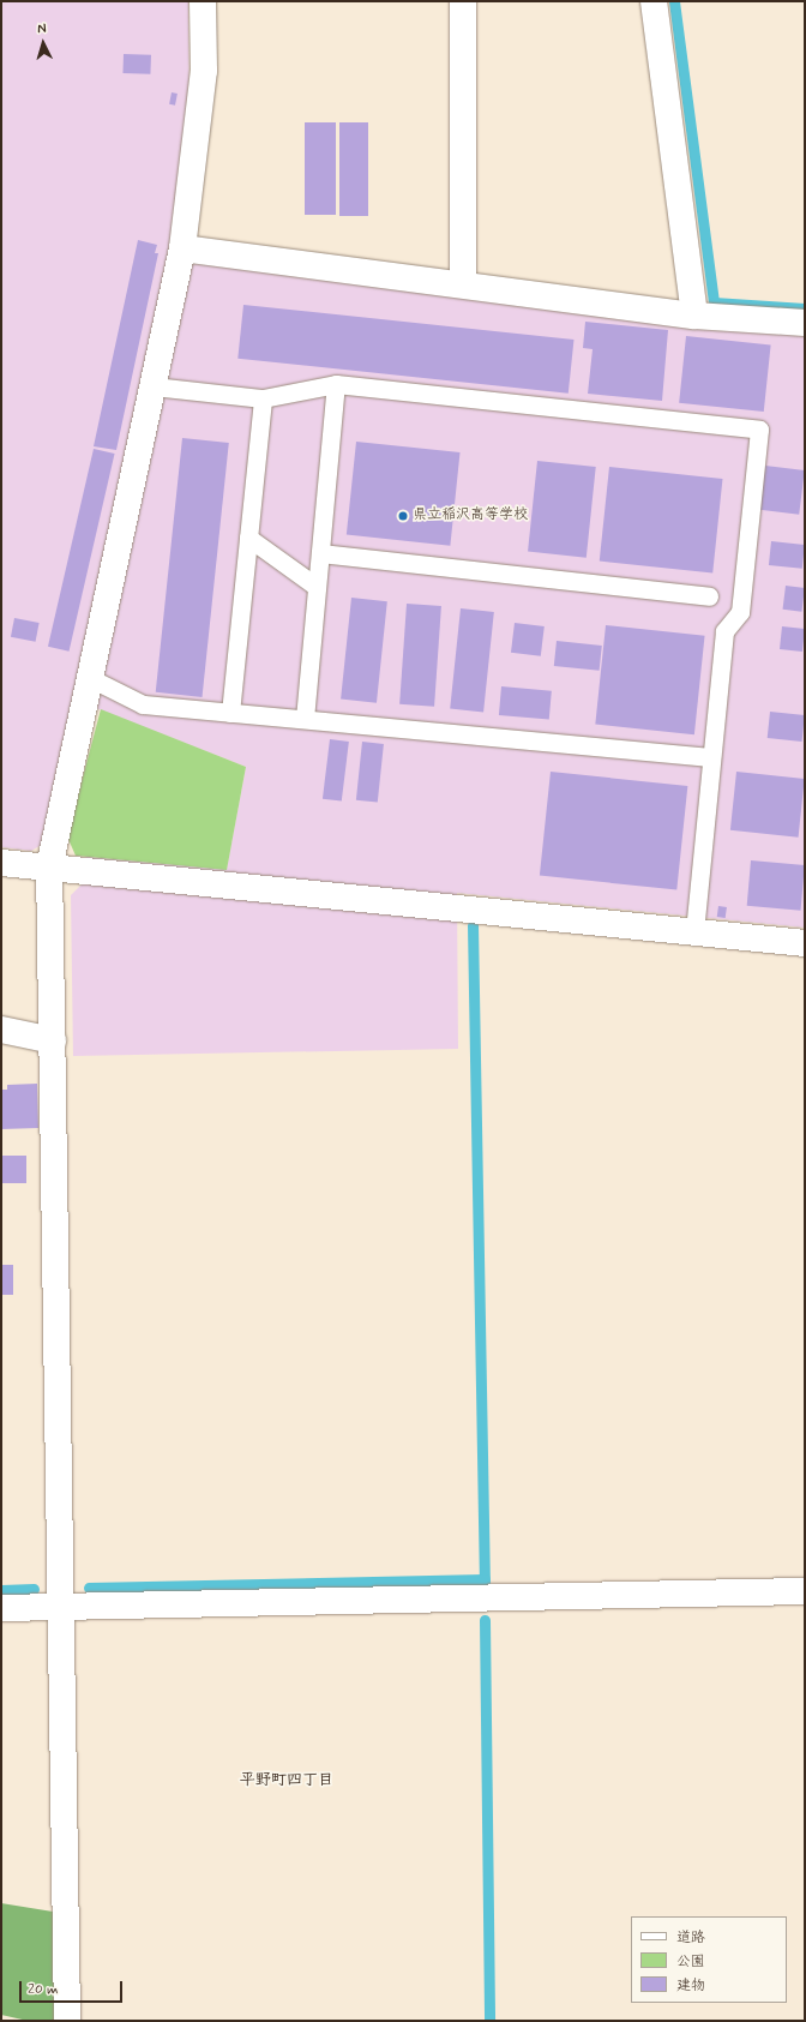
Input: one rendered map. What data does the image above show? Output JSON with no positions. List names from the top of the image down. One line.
{"districts":["平野町四丁目"],"places":["県立稲沢高等学校"],"legend":["道路","公園","建物"],"scale_bar":"20 m","north":"top"}
